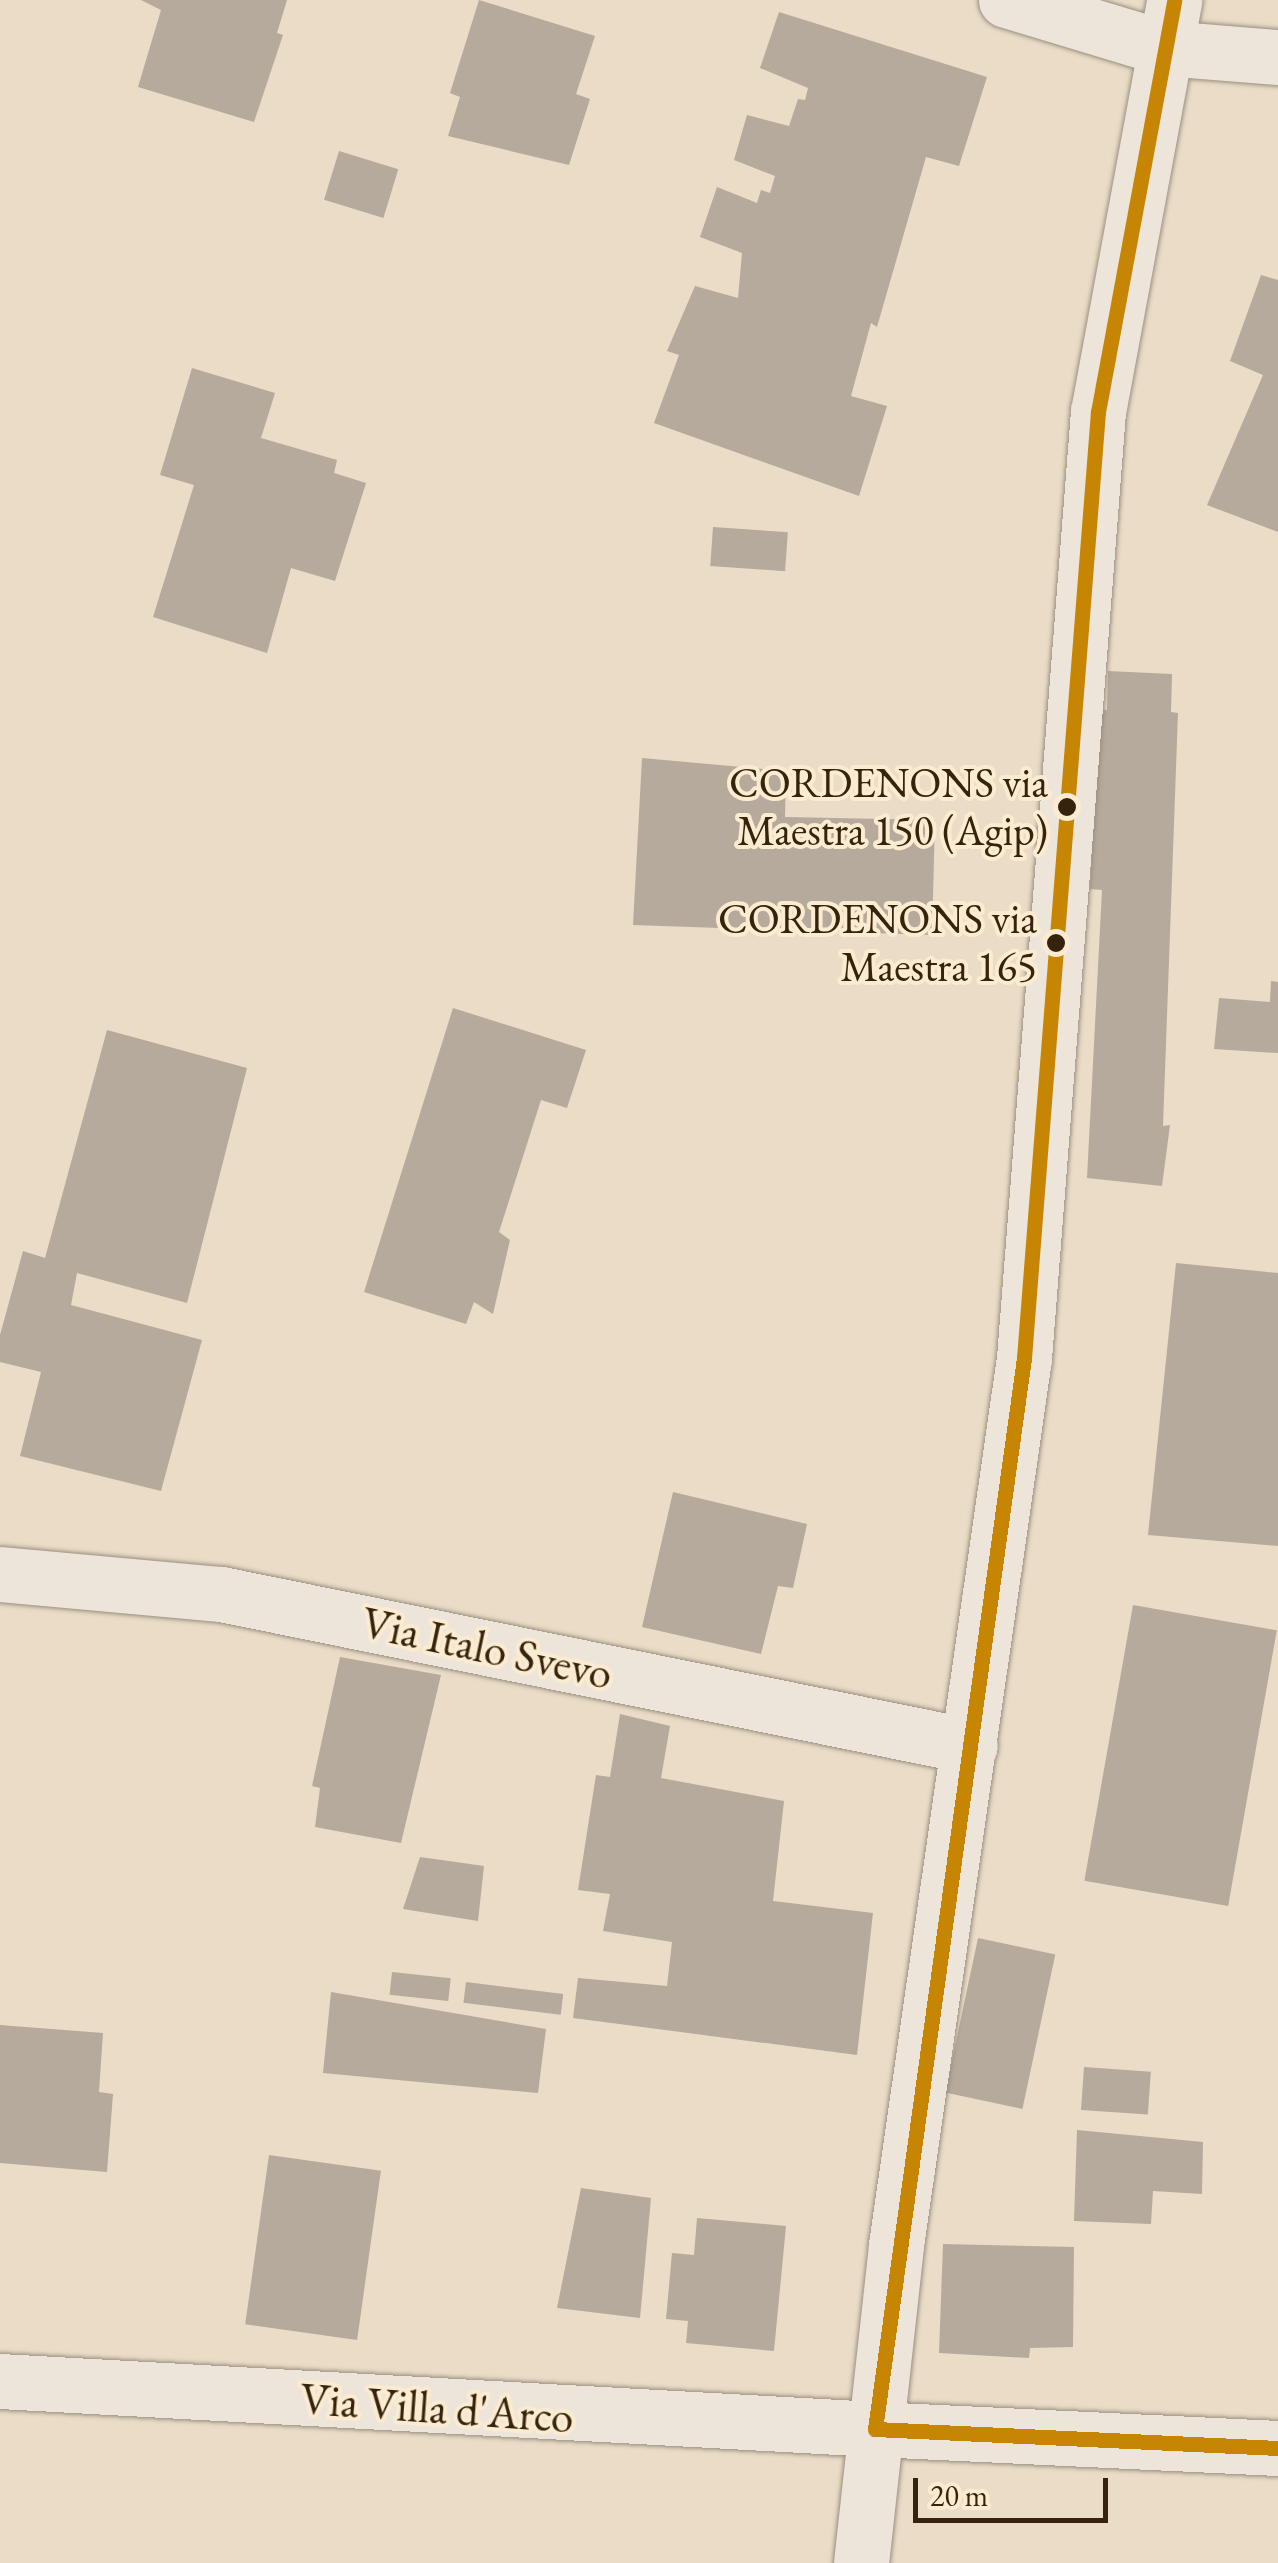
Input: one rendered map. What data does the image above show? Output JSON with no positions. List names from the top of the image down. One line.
{"streets":{"street":["Via Italo Svevo","Via Villa d'Arco"]},"places":["CORDENONS via Maestra 150 (Agip)","CORDENONS via Maestra 165"],"scale_bar":"20 m"}
